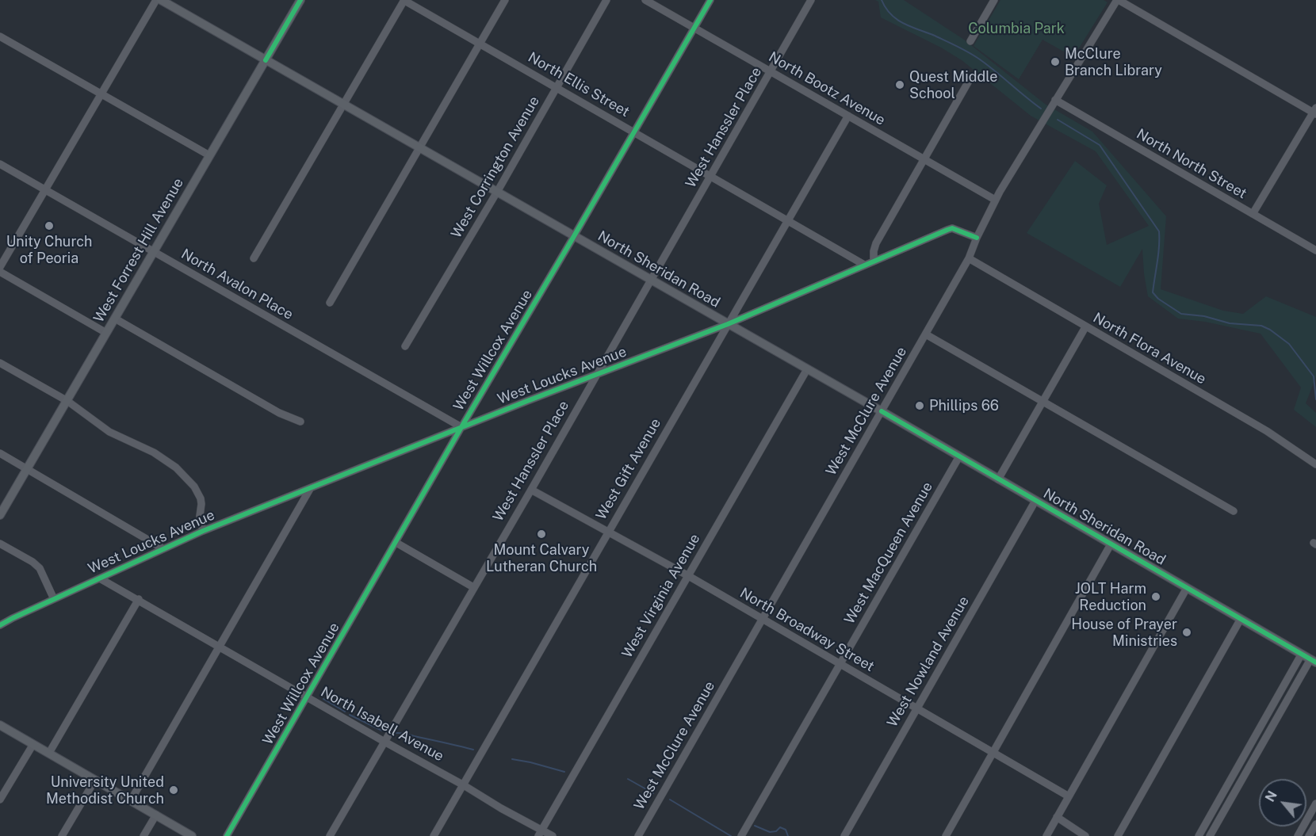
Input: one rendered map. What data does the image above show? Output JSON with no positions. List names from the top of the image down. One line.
{"streets":{"main road":["West Forrest Hill Avenue","North Sheridan Road"],"street":["North Ellis Street","North Bootz Avenue","West Hanssler Place","North North Street","West Corrington Avenue","North Avalon Place","North Flora Avenue","West Willcox Avenue","West Loucks Avenue","West McClure Avenue","West Gift Avenue","West MacQueen Avenue","West Virginia Avenue","North Broadway Street","West Nowland Avenue","North Isabell Avenue"]},"crossings":[["North Ellis Street","West Hanssler Place"],["North Ellis Street","West Corrington Avenue"],["North Ellis Street","West Willcox Avenue"],["North Ellis Street","West Loucks Avenue"],["North Ellis Street","West Gift Avenue"],["North Bootz Avenue","West Hanssler Place"],["North Bootz Avenue","West Willcox Avenue"],["North Bootz Avenue","West McClure Avenue"],["North Bootz Avenue","West Gift Avenue"],["West Hanssler Place","North Sheridan Road"],["West Hanssler Place","West Loucks Avenue"],["West Hanssler Place","North Broadway Street"],["West Hanssler Place","North Isabell Avenue"],["North North Street","West McClure Avenue"],["West Corrington Avenue","North Sheridan Road"],["West Forrest Hill Avenue","North Sheridan Road"],["West Forrest Hill Avenue","North Avalon Place"],["North Sheridan Road","West Willcox Avenue"],["North Sheridan Road","West Loucks Avenue"],["North Sheridan Road","West McClure Avenue"],["North Sheridan Road","West Gift Avenue"],["North Sheridan Road","West MacQueen Avenue"],["North Sheridan Road","West Virginia Avenue"],["North Sheridan Road","West Nowland Avenue"],["North Avalon Place","West Willcox Avenue"],["North Avalon Place","West Loucks Avenue"],["North Flora Avenue","West McClure Avenue"],["West Willcox Avenue","West Loucks Avenue"],["West Willcox Avenue","North Isabell Avenue"],["West Loucks Avenue","West McClure Avenue"],["West Loucks Avenue","West Gift Avenue"],["West Loucks Avenue","North Isabell Avenue"],["West McClure Avenue","North Broadway Street"],["West Gift Avenue","North Broadway Street"],["West Gift Avenue","North Isabell Avenue"],["West MacQueen Avenue","North Broadway Street"],["West Virginia Avenue","North Broadway Street"],["West Virginia Avenue","North Isabell Avenue"],["North Broadway Street","West Nowland Avenue"]],"parks":["Columbia Park"],"places":["McClure Branch Library","Quest Middle School","Unity Church of Peoria","Phillips 66","Mount Calvary Lutheran Church","JOLT Harm Reduction","House of Prayer Ministries","University United Methodist Church"],"north":"top left"}
